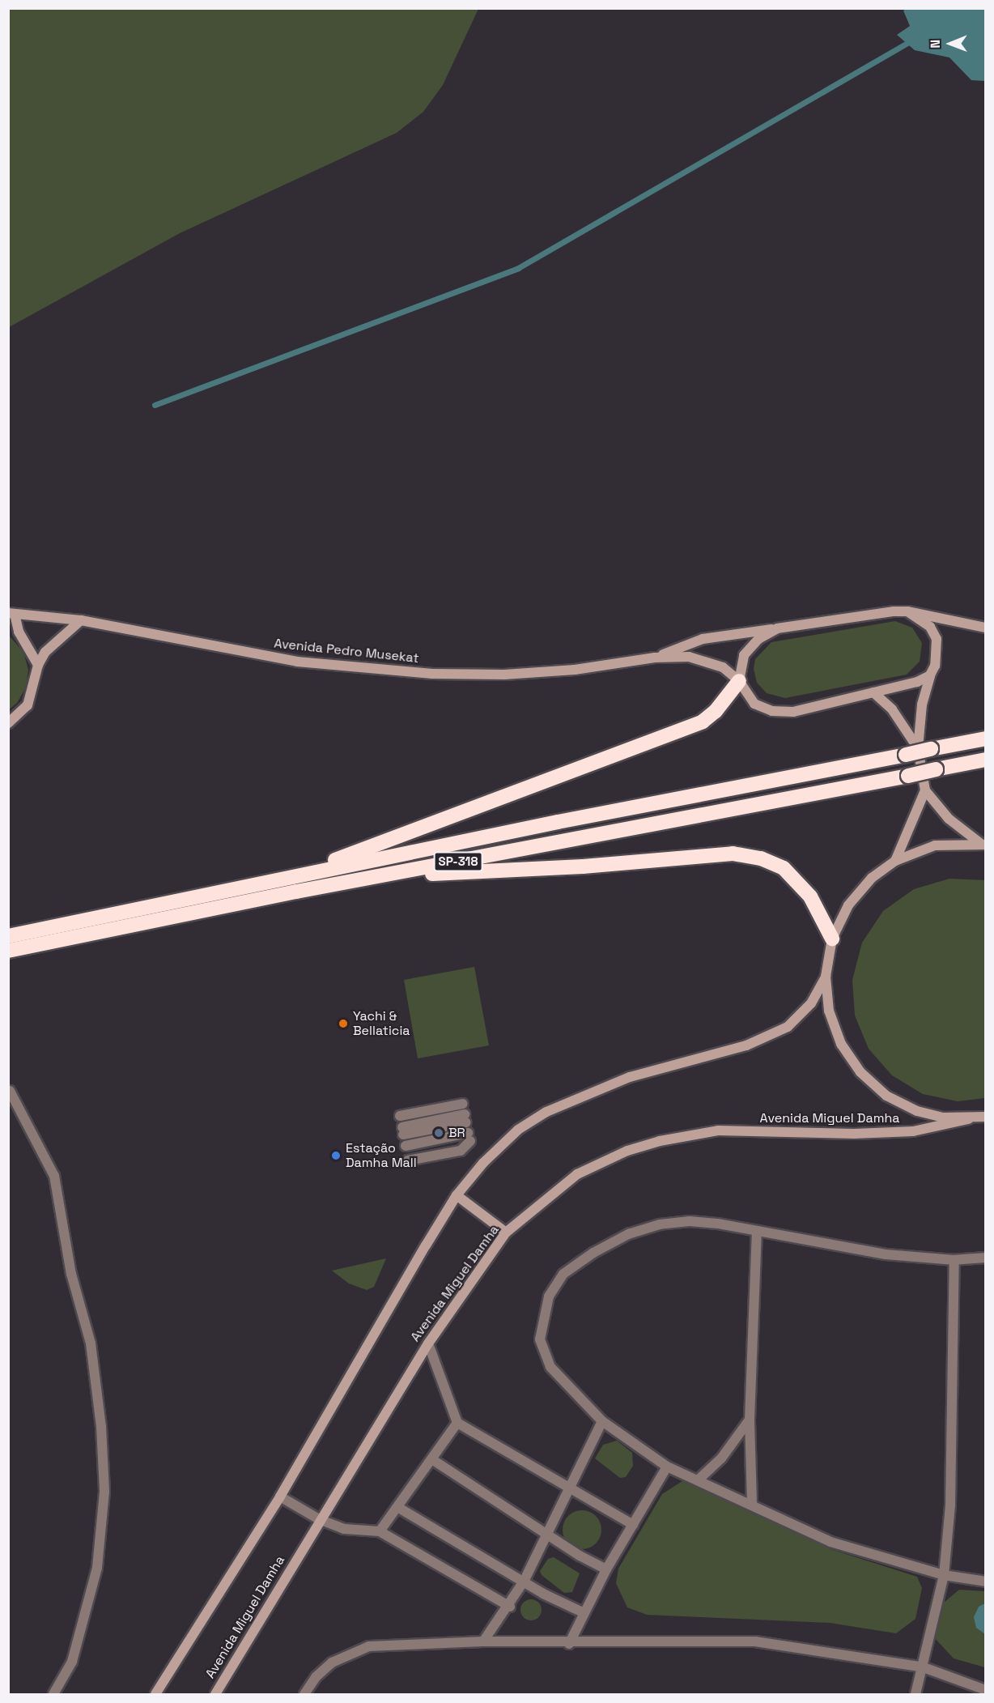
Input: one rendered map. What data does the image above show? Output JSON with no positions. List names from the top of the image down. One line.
{"streets":{"highway":["SP-318"],"street":["Avenida Pedro Musekat","Avenida Miguel Damha"]},"places":["Yachi & Bellaticia","BR","Estação Damha Mall"],"north":"left"}
